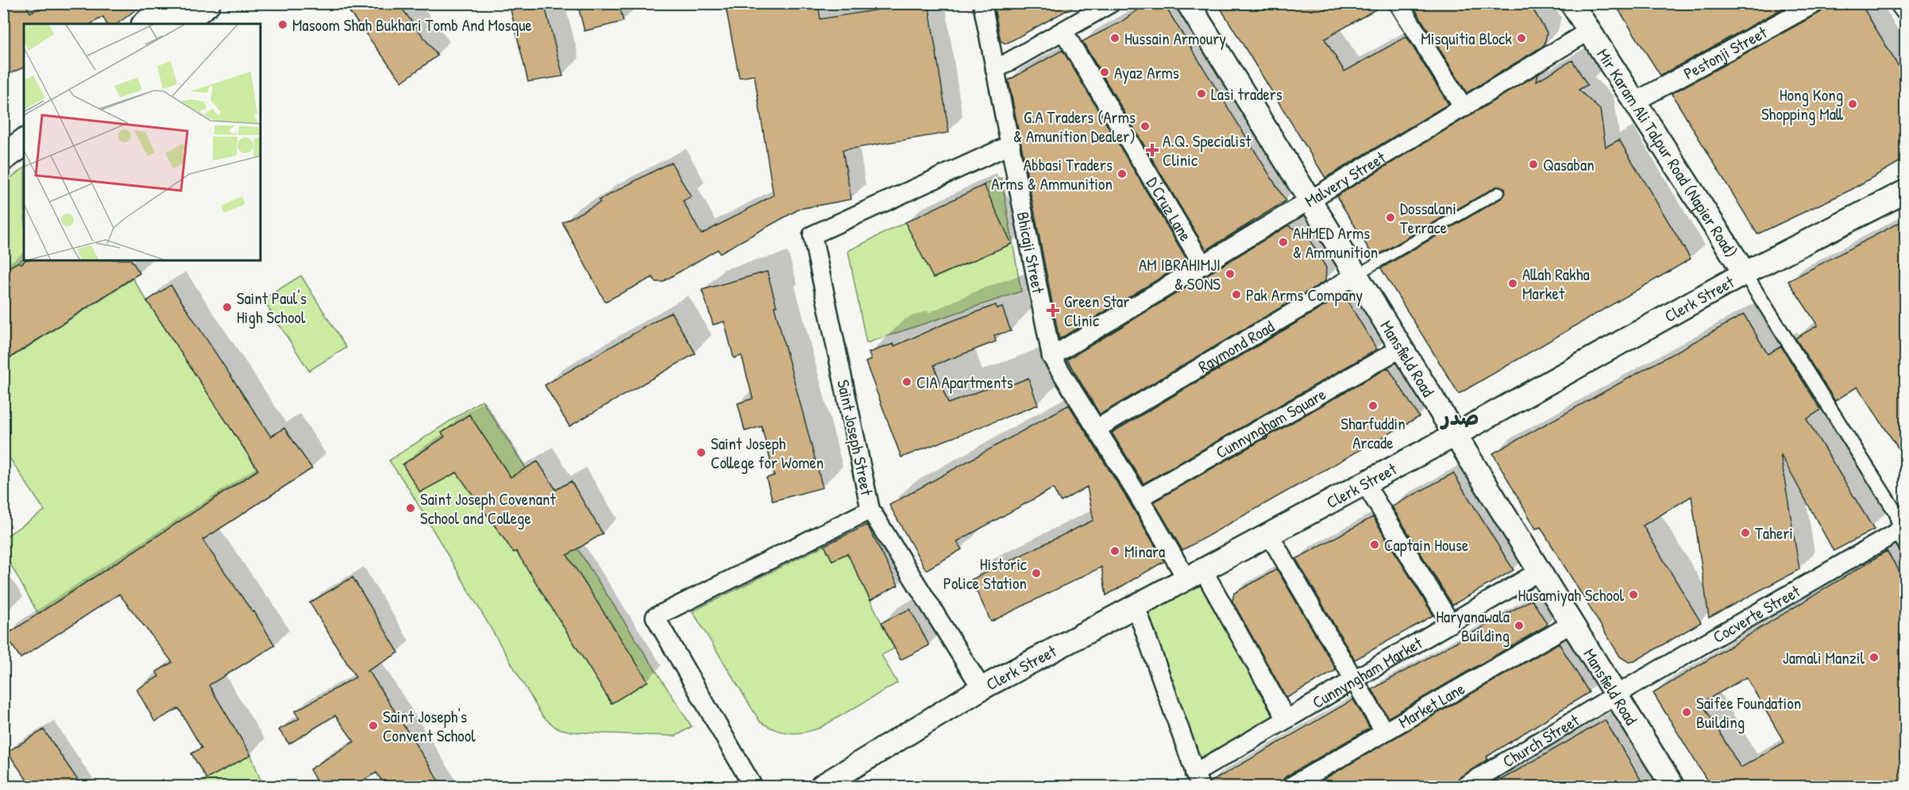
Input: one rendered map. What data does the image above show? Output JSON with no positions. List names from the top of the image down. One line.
{"streets":{"street":["Pestonji Street","Mir Karam Ali Talpur Road (Napier Road)","Malvery Street","D'Cruz Lane","Bhicaji Street","Clerk Street","Raymond Road","Mansfield Road","Cunnyngham Square","Saint Joseph Street","Cocverte Street","Cunnyngham Market","Market Lane","Church Street"]},"crossings":[["Pestonji Street","Mir Karam Ali Talpur Road (Napier Road)"],["Mir Karam Ali Talpur Road (Napier Road)","Malvery Street"],["Mir Karam Ali Talpur Road (Napier Road)","Clerk Street"],["Mir Karam Ali Talpur Road (Napier Road)","Cocverte Street"],["Malvery Street","D'Cruz Lane"],["Malvery Street","Bhicaji Street"],["Malvery Street","Mansfield Road"],["Bhicaji Street","Clerk Street"],["Bhicaji Street","Raymond Road"],["Bhicaji Street","Cunnyngham Square"],["Bhicaji Street","Saint Joseph Street"],["Bhicaji Street","Cunnyngham Market"],["Clerk Street","Mansfield Road"],["Raymond Road","Mansfield Road"],["Mansfield Road","Cunnyngham Square"],["Mansfield Road","Cocverte Street"],["Mansfield Road","Cunnyngham Market"],["Mansfield Road","Market Lane"],["Mansfield Road","Church Street"],["Cocverte Street","Church Street"]],"districts":["صدر"],"places":{"other":["Masoom Shah Bukhari Tomb And Mosque","Hussain Armoury","Misquitia Block","Ayaz Arms","Lasi traders","Hong Kong Shopping Mall","G.A Traders (Arms & Amunition Dealer)","Qasaban","Abbasi Traders Arms & Ammunition","Dossalani Terrace","AHMED Arms & Ammunition","AM IBRAHIMJI & SONS","Allah Rakha Market","Pak Arms Company","Saint Paul's High School","CIA Apartments","Sharfuddin Arcade","Saint Joseph College for Women","Saint Joseph Covenant School and College","Taheri","Captain House","Minara","Historic Police Station","Husamiyah School","Haryanawala Building","Jamali Manzil","Saifee Foundation Building","Saint Joseph's Convent School"],"health":["A.Q. Specialist Clinic","Green Star Clinic"]}}
